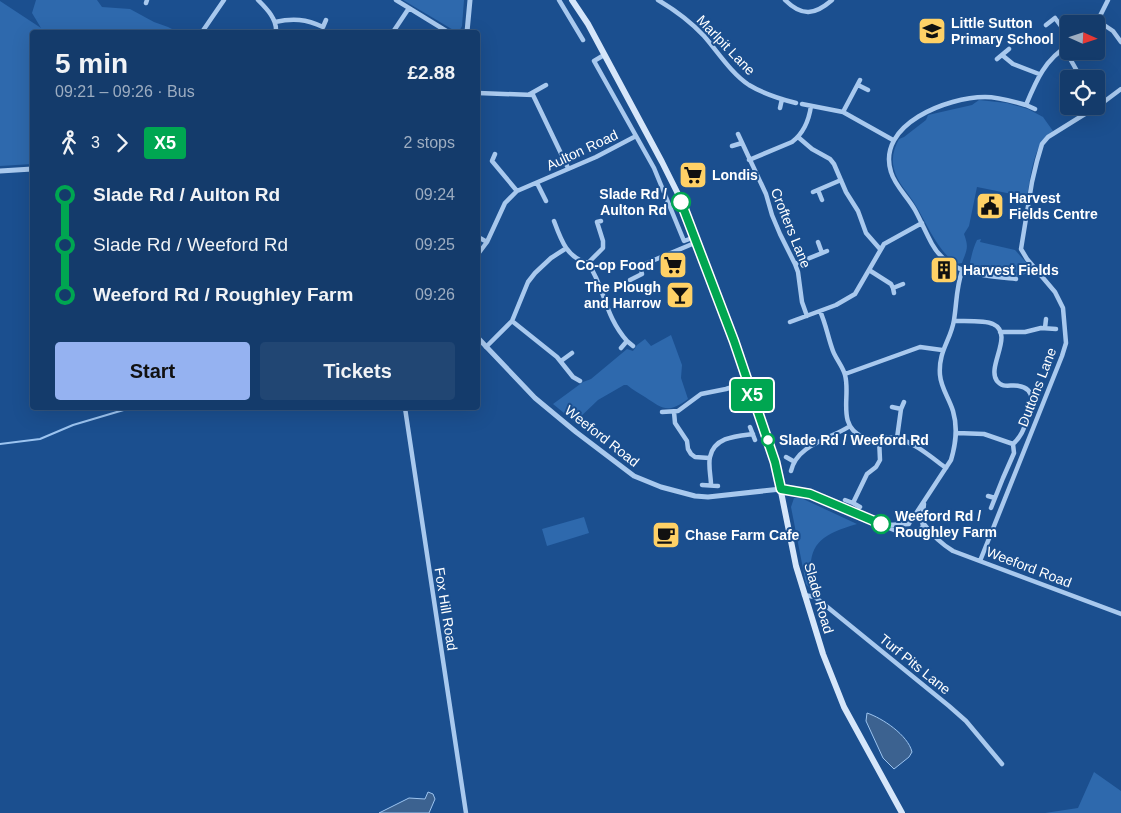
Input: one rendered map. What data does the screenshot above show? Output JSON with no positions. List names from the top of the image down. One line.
{"streets":{"main road":["Slade Road"],"street":["Marlpit Lane","Aulton Road","Crofters Lane","Duttons Lane","Weeford Road","Fox Hill Road","Turf Pits Lane"]},"crossings":[["Duttons Lane","Weeford Road"],["Weeford Road","Slade Road"],["Slade Road","Turf Pits Lane"]],"places":{"school or university":["Little Sutton Primary School"],"supermarket":["Londis","Co-op Food"],"other":["Slade Rd / Aulton Rd","Slade Rd / Weeford Rd","Weeford Rd / Roughley Farm"],"public building":["Harvest Fields Centre"],"building":["Harvest Fields"],"bar":["The Plough and Harrow"],"cafe":["Chase Farm Cafe"]},"lines":["bus line X5"],"north":"right","page":{"on_map":"X5","heading":["5 min","09:21 – 09:26 · Bus","£2.88"],"legs":["3","X5","2 stops"],"list":[{"name":"Slade Rd / Aulton Rd","value":"09:24"},{"name":"Slade Rd / Weeford Rd","value":"09:25"},{"name":"Weeford Rd / Roughley Farm","value":"09:26"}],"buttons":["Start","Tickets"]}}
